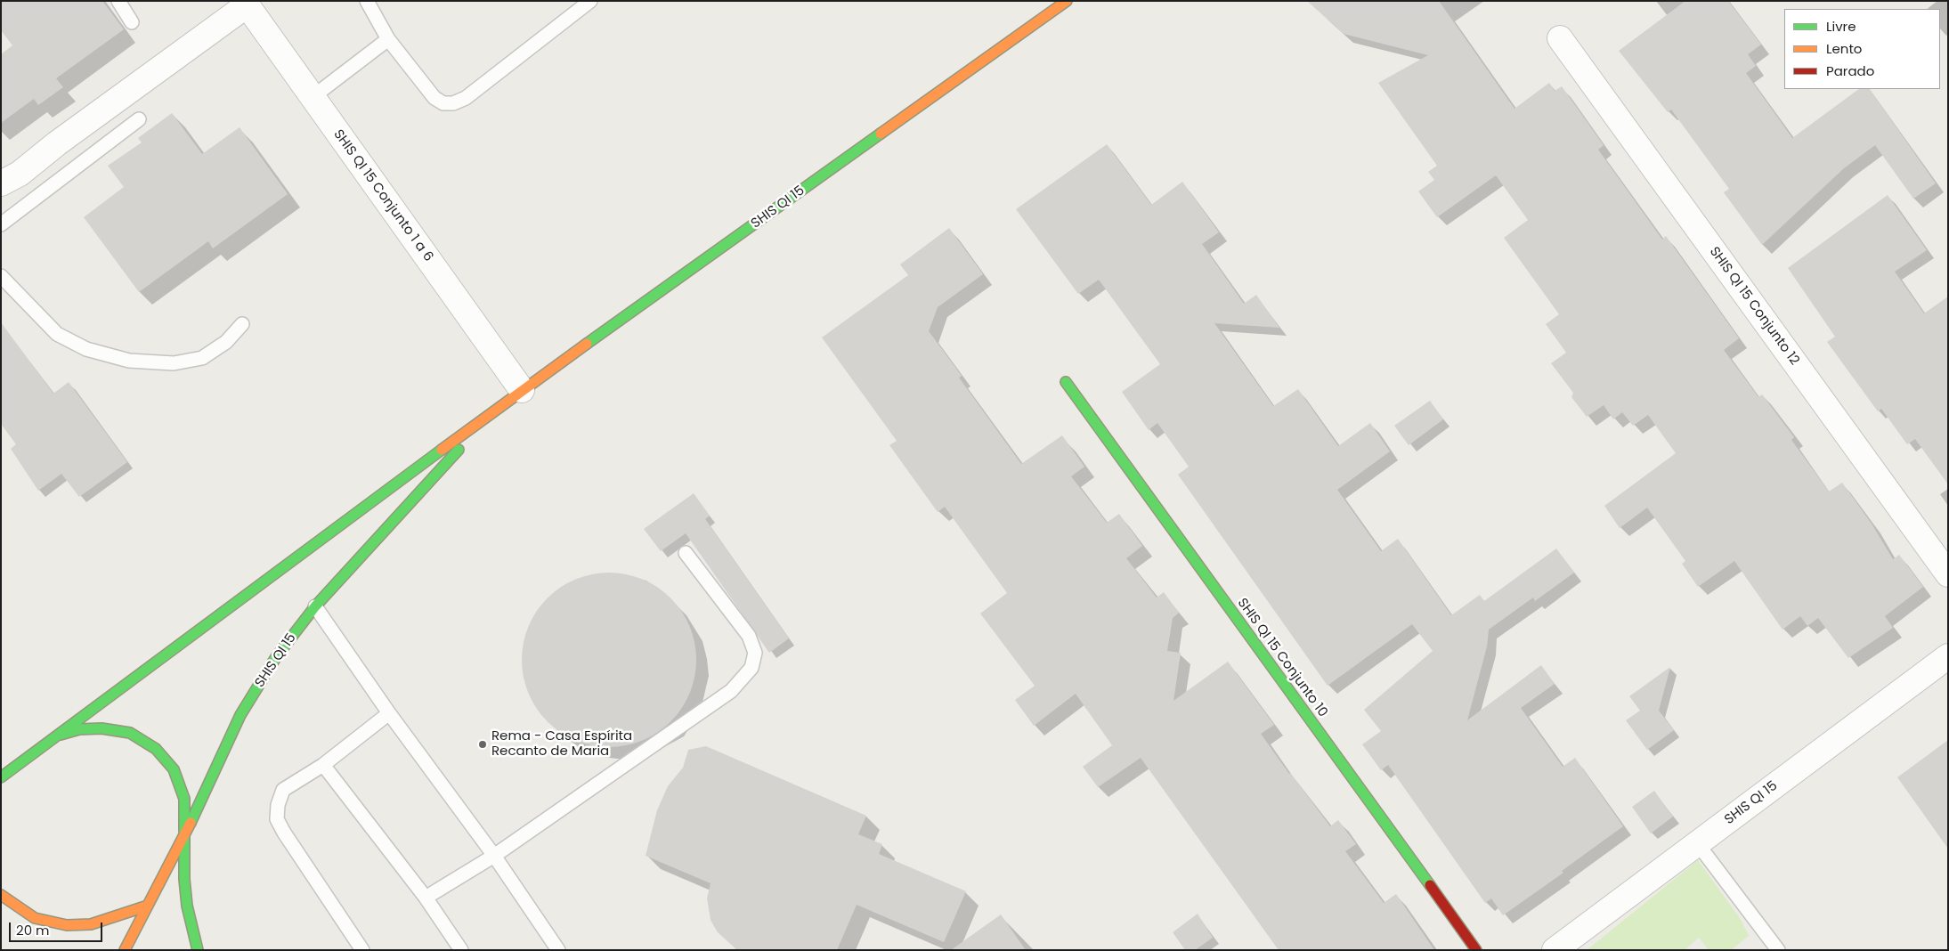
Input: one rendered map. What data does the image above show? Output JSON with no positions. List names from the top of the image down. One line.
{"streets":{"street":["SHIS QI 15 Conjunto 1 a 6","SHIS QI 15","SHIS QI 15 Conjunto 12","SHIS QI 15 Conjunto 10"]},"crossings":[["SHIS QI 15 Conjunto 1 a 6","SHIS QI 15"]],"places":["Rema - Casa Espírita Recanto de Maria"],"legend":["Livre","Lento","Parado"],"scale_bar":"20 m"}
